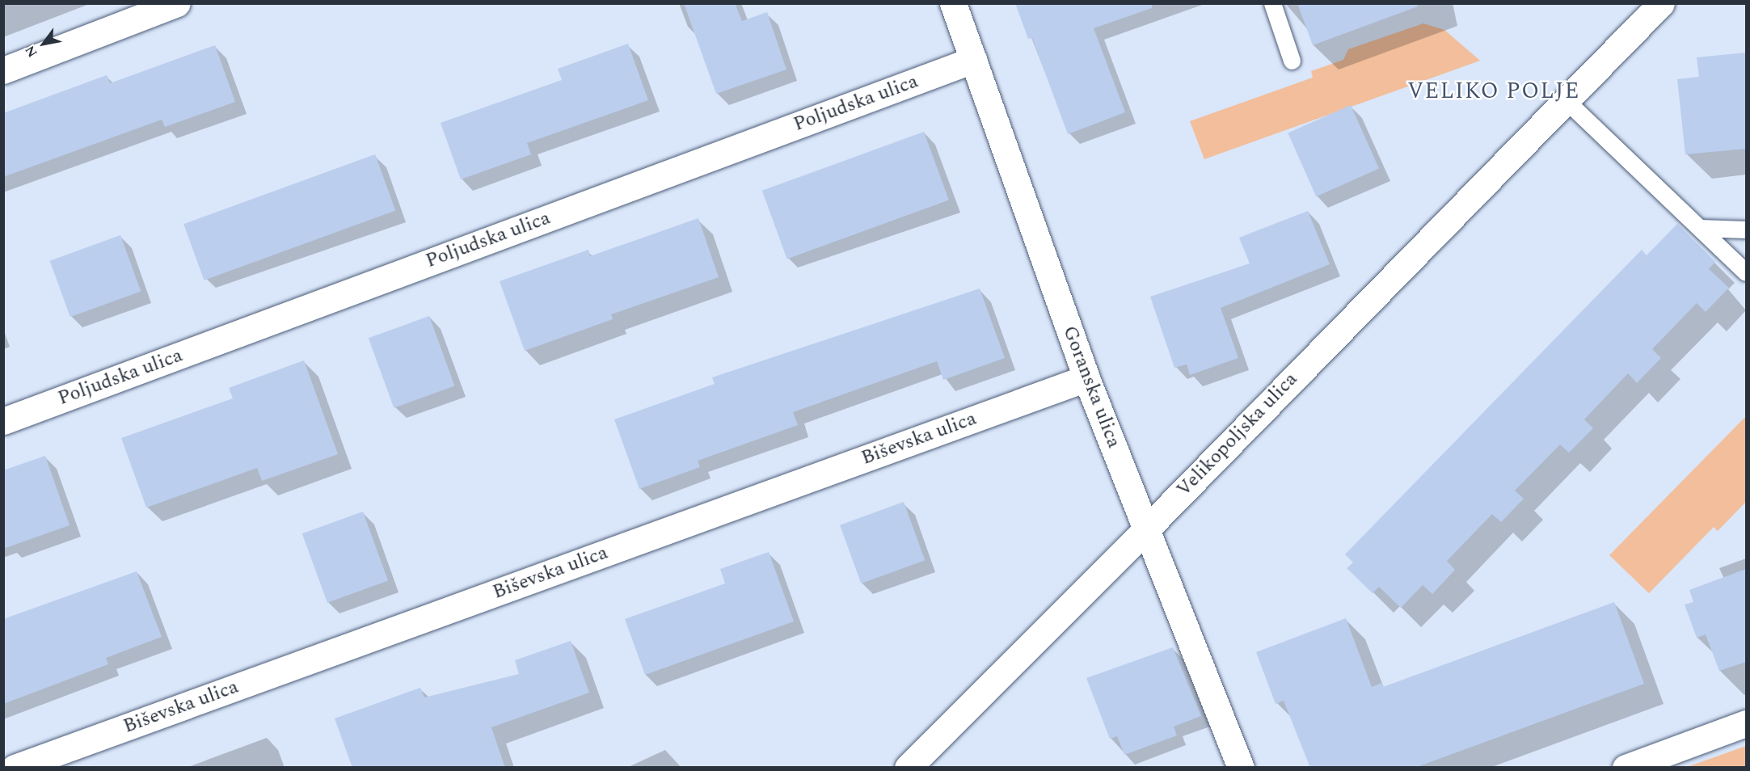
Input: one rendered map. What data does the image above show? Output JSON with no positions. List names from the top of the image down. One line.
{"streets":{"street":["Poljudska ulica","Goranska ulica","Velikopoljska ulica","Biševska ulica"]},"crossings":[["Poljudska ulica","Goranska ulica"],["Goranska ulica","Velikopoljska ulica"],["Goranska ulica","Biševska ulica"]],"districts":["VELIKO POLJE"],"north":"bottom left"}
